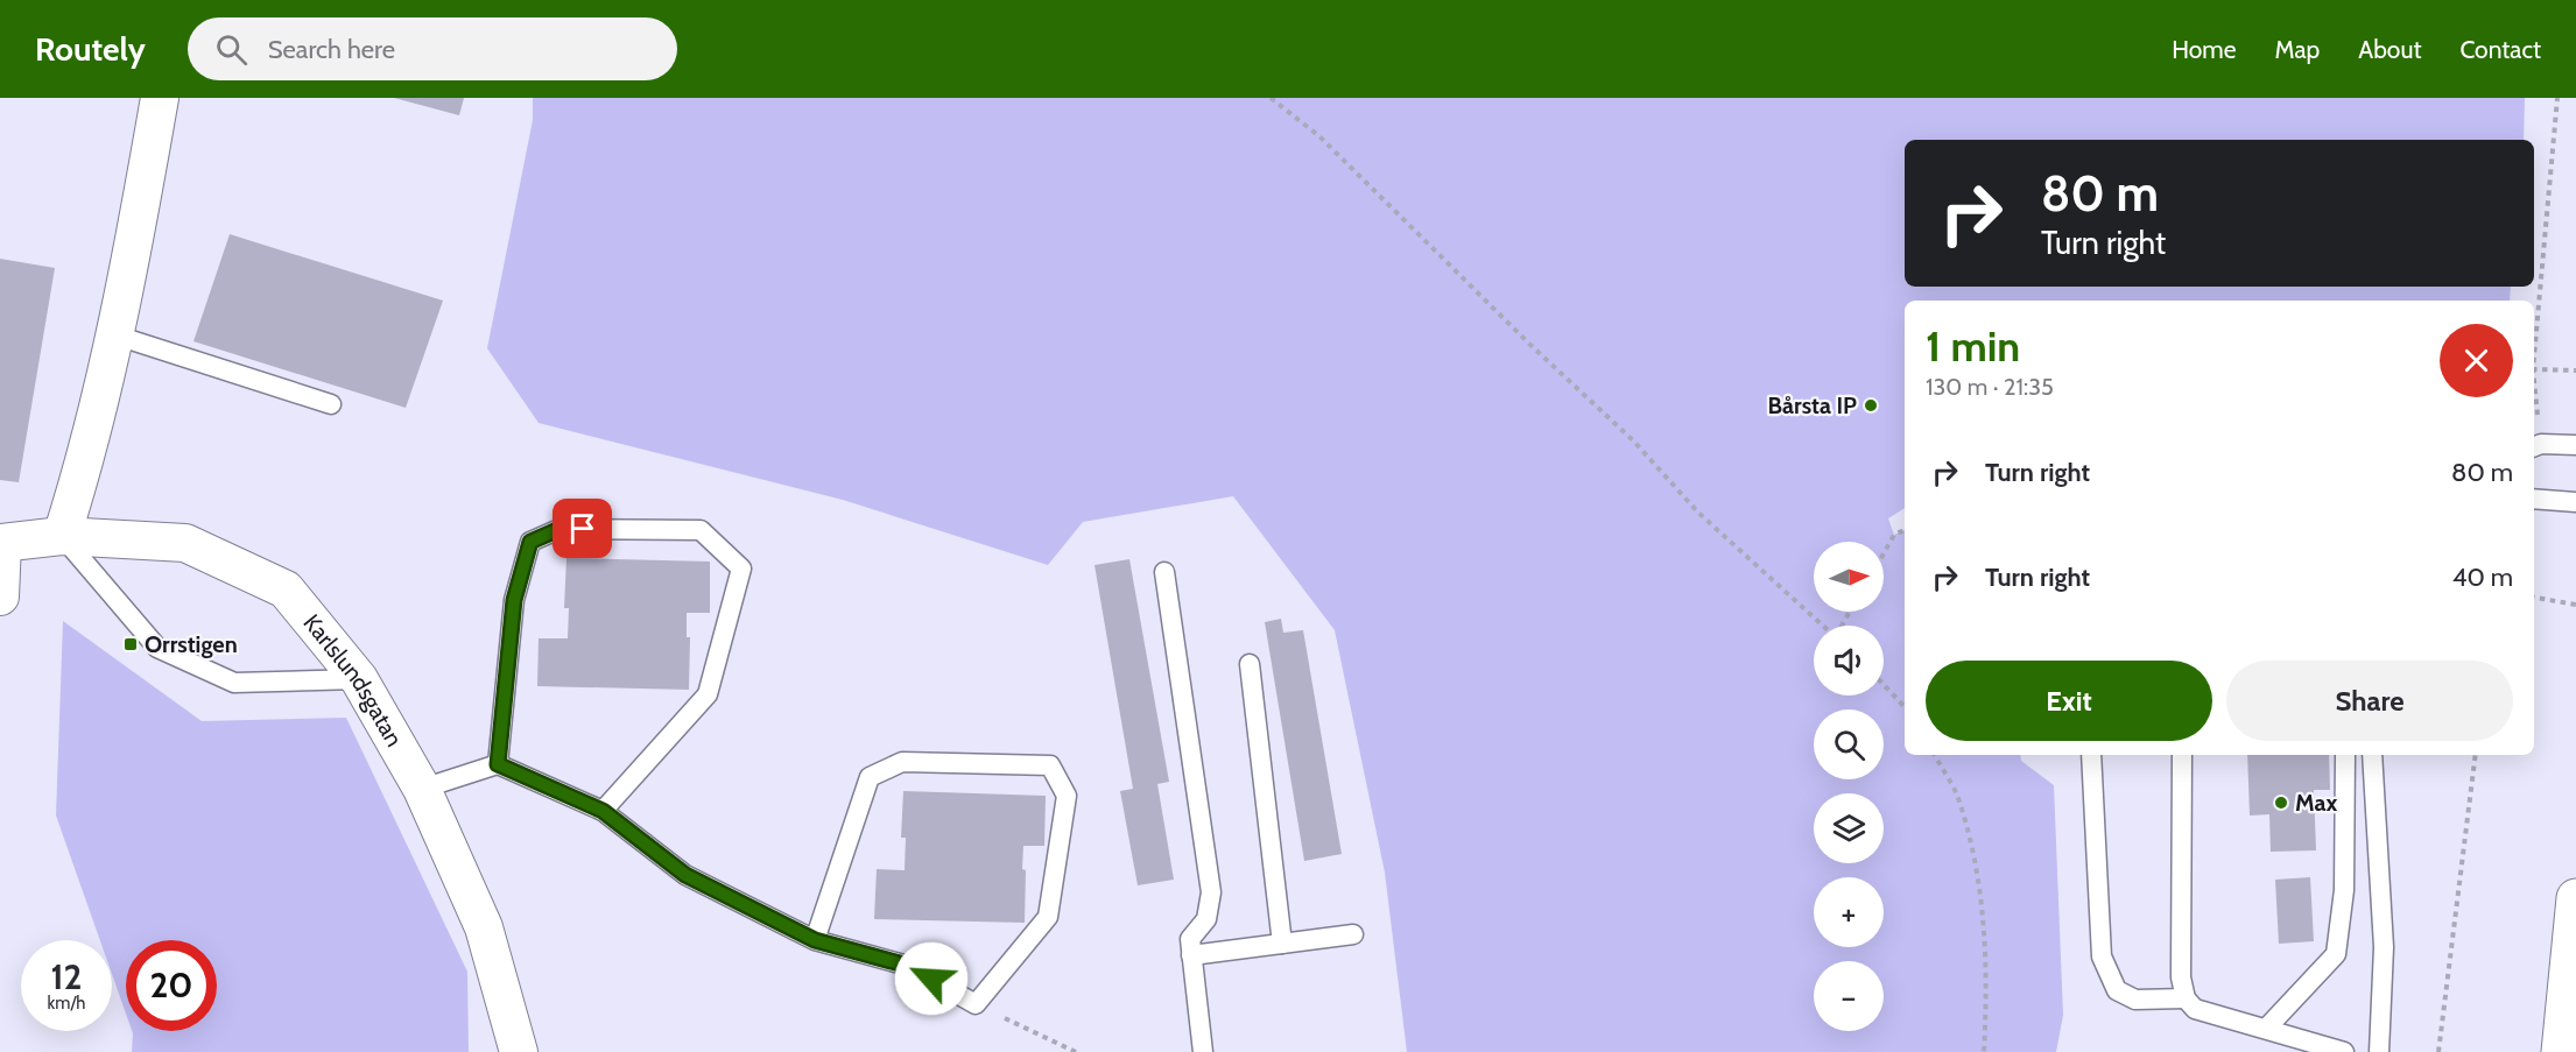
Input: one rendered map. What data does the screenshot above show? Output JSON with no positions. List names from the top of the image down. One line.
{"streets":{"street":["Karlslundsgatan"]},"places":{"other":["Bårsta IP","Max"],"transit":["Orrstigen"]},"north":"right","page":{"header":"Routely","search":"Search here","nav":["Home","Map","About","Contact"],"turn":["80 m","Turn right"],"heading":["1 min","130 m · 21:35"],"list":[{"name":"Turn right","value":"80 m"},{"name":"Turn right","value":"40 m"}],"map_buttons":["+","−"],"buttons":["Exit","Share"],"speed":"12 km/h","limit":"20"}}
